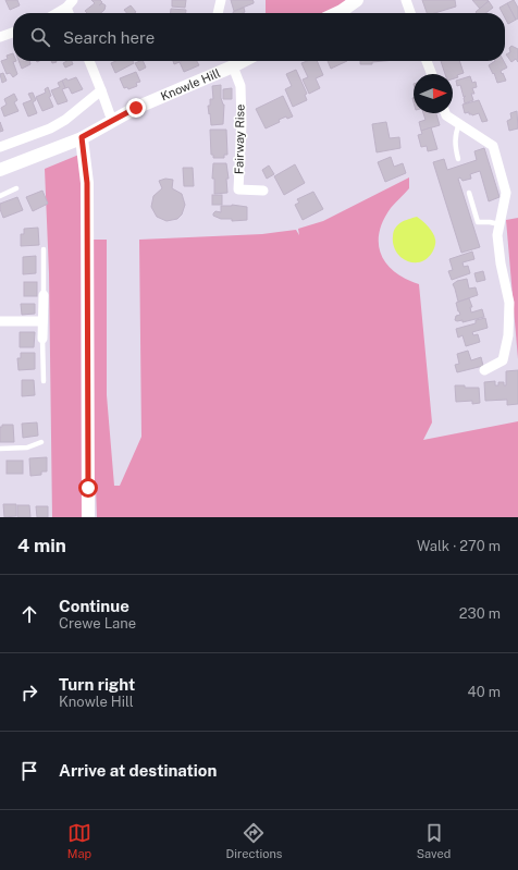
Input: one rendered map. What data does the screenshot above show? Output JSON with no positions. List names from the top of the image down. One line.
{"streets":{"street":["Knowle Hill","Fairway Rise"]},"crossings":[["Knowle Hill","Fairway Rise"]],"north":"right","page":{"search":"Search here","heading":["4 min","Walk · 270 m"],"list":[["Continue","Crewe Lane","230 m"],["Turn right","Knowle Hill","40 m"],"Arrive at destination"],"nav":["Map","Directions","Saved"]}}
